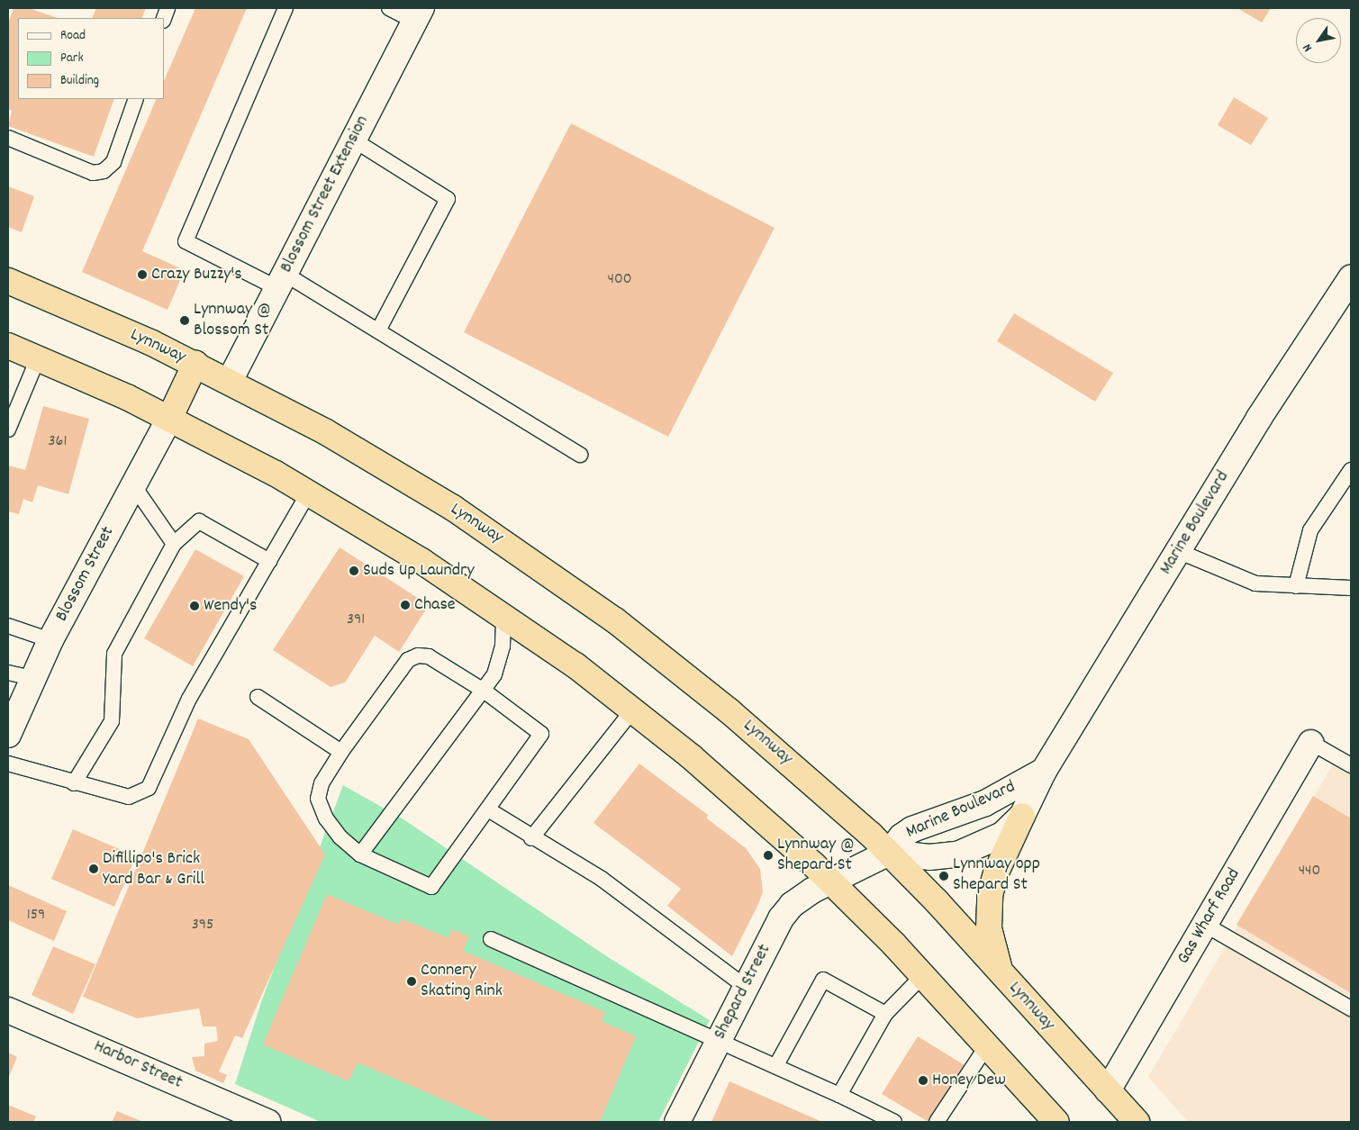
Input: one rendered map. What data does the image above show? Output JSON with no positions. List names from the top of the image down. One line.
{"streets":{"highway":["Lynnway"],"street":["Blossom Street Extension","Marine Boulevard","Blossom Street","Gas Wharf Road","Shepard Street","Harbor Street"]},"crossings":[["Blossom Street Extension","Lynnway"],["Lynnway","Marine Boulevard"],["Lynnway","Gas Wharf Road"]],"places":["Crazy Buzzy's","Lynnway @ Blossom St","Suds Up Laundry","Chase","Wendy's","Lynnway @ Shepard St","Difillipo's Brick Yard Bar & Grill","Lynnway opp Shepard St","Connery Skating Rink","Honey Dew"],"house_numbers":["400","361","391","440","159","395"],"legend":["Road","Park","Building"],"north":"bottom left"}
